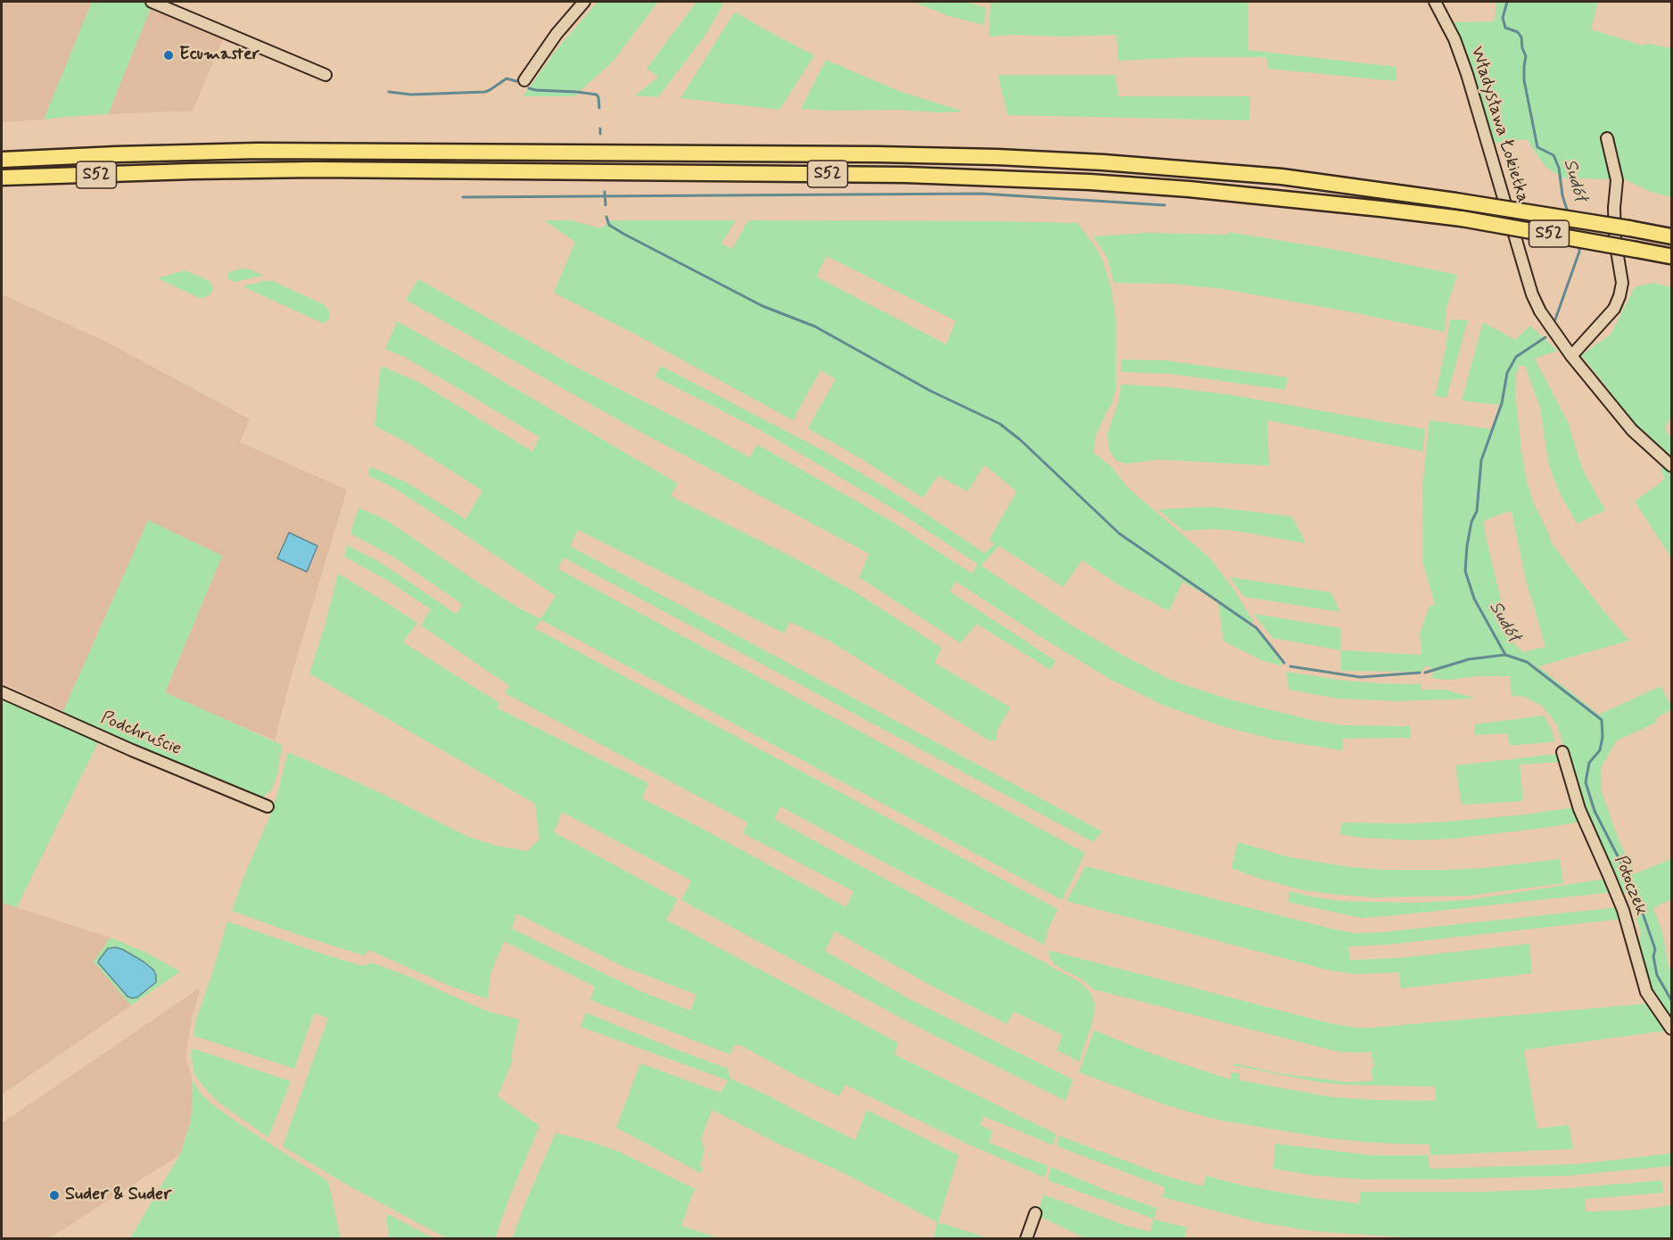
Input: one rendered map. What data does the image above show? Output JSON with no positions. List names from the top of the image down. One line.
{"streets":{"highway":["S52"],"street":["Władysława Łokietka","Podchruście","Potoczek"]},"water":["Sudół"],"places":["Ecumaster","Suder & Suder"]}
